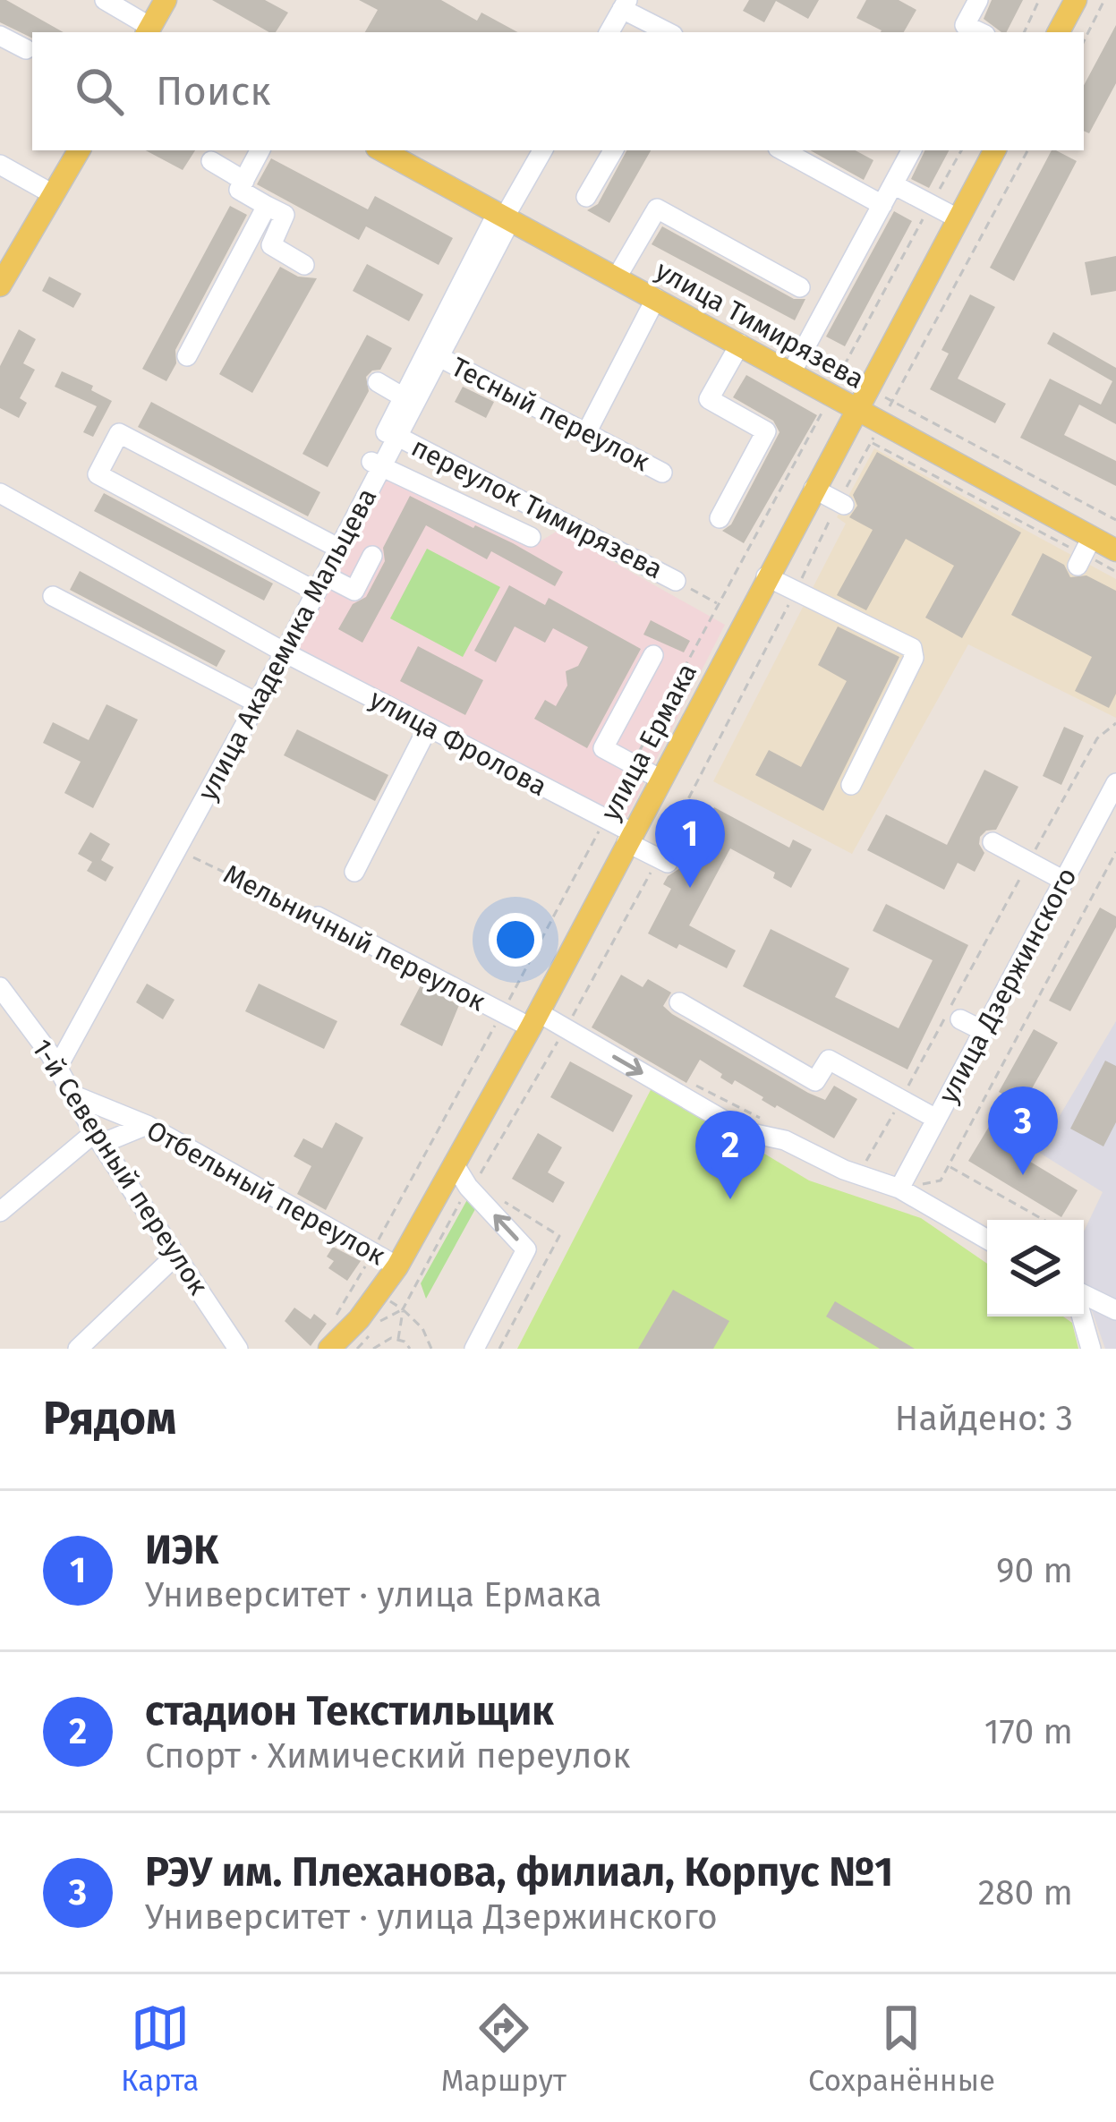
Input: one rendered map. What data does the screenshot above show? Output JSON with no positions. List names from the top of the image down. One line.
{"streets":{"main road":["улица Тимирязева","улица Ермака"],"street":["Тесный переулок","переулок Тимирязева","улица Академика Мальцева","улица Фролова","Мельничный переулок","улица Дзержинского","1-й Северный переулок","Отбельный переулок"]},"crossings":[["улица Тимирязева","улица Академика Мальцева"],["улица Тимирязева","улица Ермака"],["Тесный переулок","улица Академика Мальцева"],["переулок Тимирязева","улица Академика Мальцева"],["улица Академика Мальцева","улица Фролова"],["улица Академика Мальцева","Мельничный переулок"],["улица Академика Мальцева","1-й Северный переулок"],["улица Ермака","улица Фролова"],["улица Ермака","Мельничный переулок"],["улица Ермака","Отбельный переулок"],["Мельничный переулок","улица Дзержинского"],["1-й Северный переулок","Отбельный переулок"]],"page":{"search":"Поиск","pins":["1","3","2"],"heading":["Рядом","Найдено: 3"],"list":[{"mark":"1","name":"ИЭК","note":"Университет · улица Ермака","value":"90 m"},{"mark":"2","name":"стадион Текстильщик","note":"Спорт · Химический переулок","value":"170 m"},{"mark":"3","name":"РЭУ им. Плеханова, филиал, Корпус №1","note":"Университет · улица Дзержинского","value":"280 m"}],"nav":["Карта","Маршрут","Сохранённые"]}}
